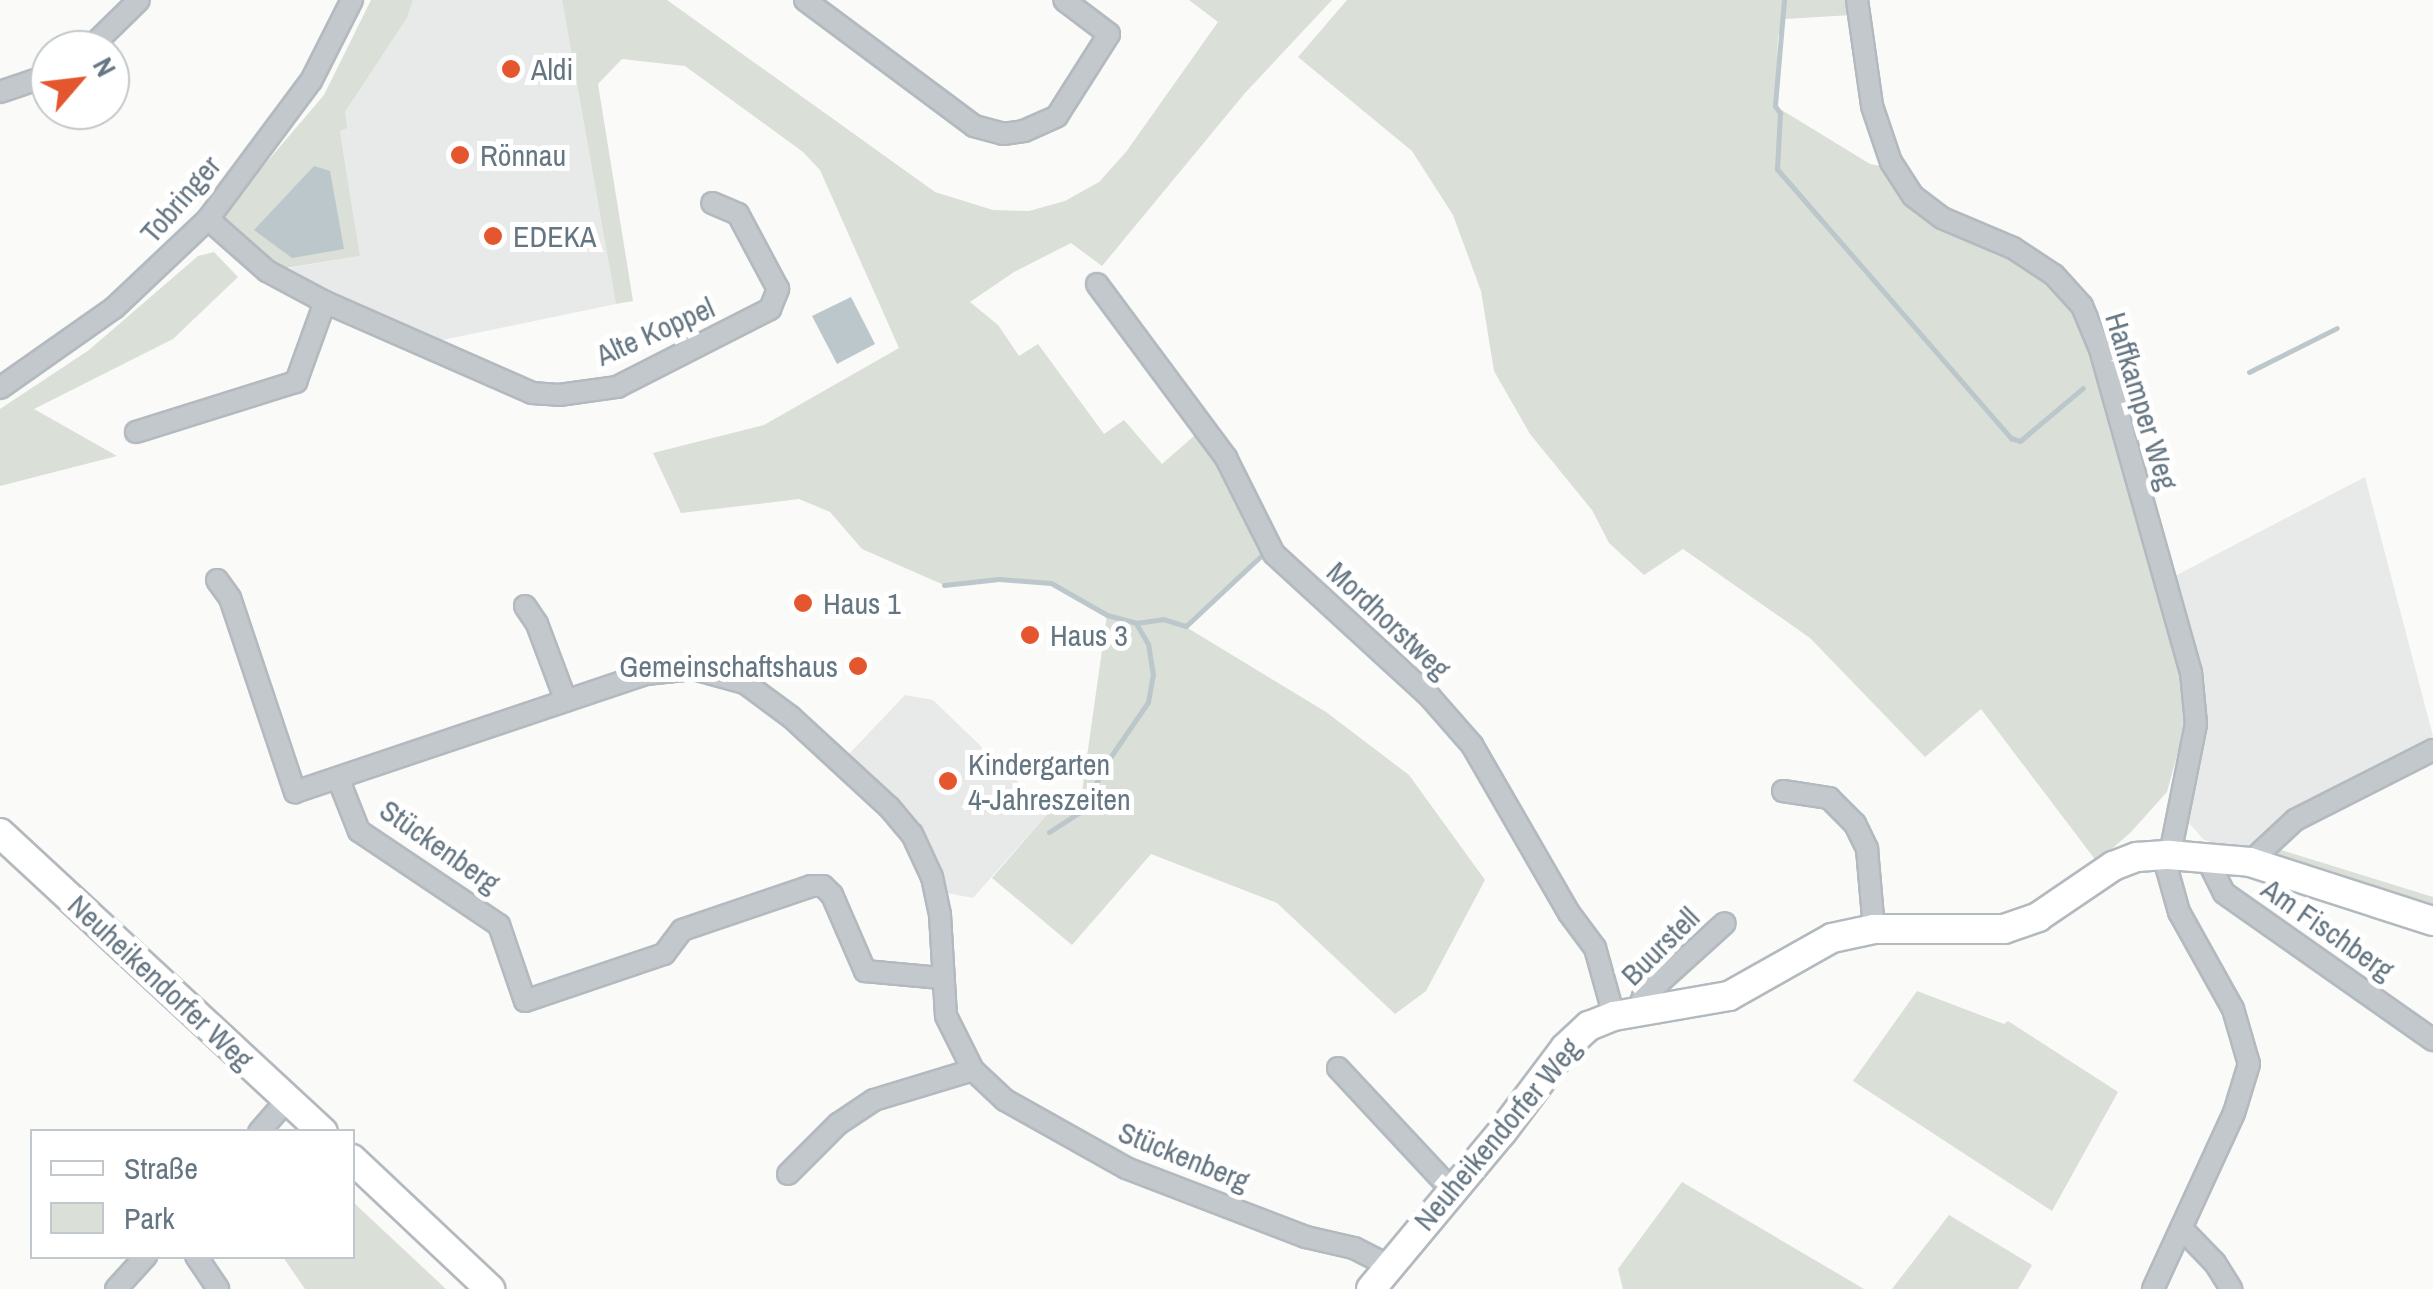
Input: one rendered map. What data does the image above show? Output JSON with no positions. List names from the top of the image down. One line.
{"streets":{"street":["Tobringer","Alte Koppel","Haffkamper Weg","Mordhorstweg","Stückenberg","Am Fischberg","Buurstell","Neuheikendorfer Weg"]},"crossings":[["Tobringer","Alte Koppel"],["Haffkamper Weg","Neuheikendorfer Weg"],["Mordhorstweg","Buurstell"],["Mordhorstweg","Neuheikendorfer Weg"],["Stückenberg","Neuheikendorfer Weg"],["Am Fischberg","Neuheikendorfer Weg"],["Buurstell","Neuheikendorfer Weg"]],"places":["Aldi","Rönnau","EDEKA","Haus 1","Haus 3","Gemeinschaftshaus","Kindergarten 4-Jahreszeiten"],"legend":["Straße","Park"],"north":"top right"}
